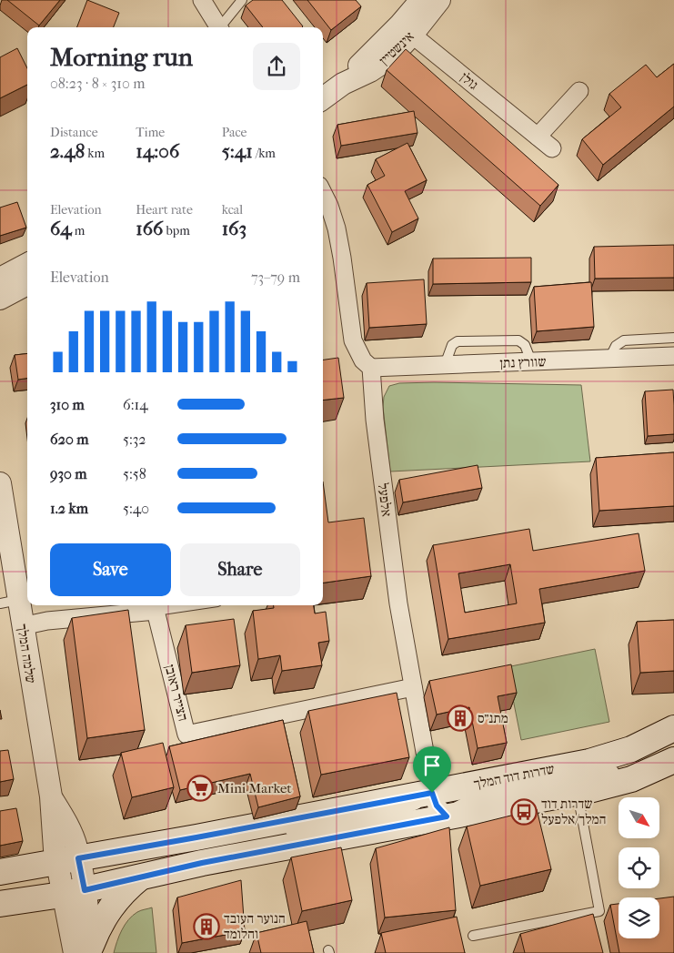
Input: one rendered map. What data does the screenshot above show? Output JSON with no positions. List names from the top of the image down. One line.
{"streets":{"main road":["שדרות דוד המלך"],"street":["אינשטיין","גולן","שוורץ נתן","אלפעל","שלמה המלך","הצייר ראובן"]},"crossings":[["אינשטיין","גולן"],["שוורץ נתן","אלפעל"],["אלפעל","הצייר ראובן"],["אלפעל","שדרות דוד המלך"],["שלמה המלך","שדרות דוד המלך"]],"places":{"building":["מתנ״ס","הנוער העובד והלומד"],"supermarket":["Mini Market"],"bus stop":["שדרות דוד המלך/אלפעל"]},"north":"bottom right","page":{"heading":["Morning run","08:23 · 8 × 310 m"],"stats":[["Distance","2.48 km"],["Time","14:06"],["Pace","5:41 /km"],["Elevation","64 m"],["Heart rate","166 bpm"],["kcal","163"]],"chart":["Elevation","73–79 m"],"list":[{"name":"310 m","note":"6:14"},{"name":"620 m","note":"5:32"},{"name":"930 m","note":"5:58"},{"name":"1.2 km","note":"5:40"}],"buttons":["Save","Share"]}}
